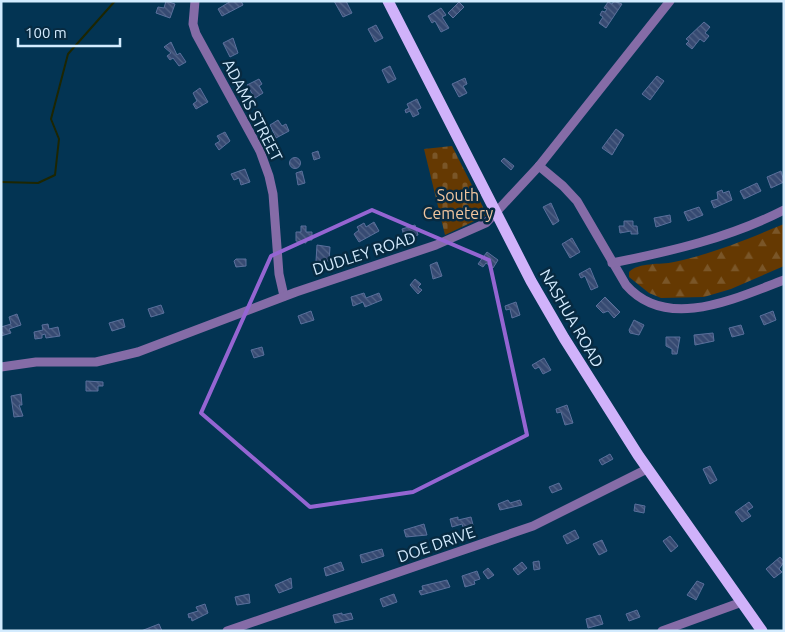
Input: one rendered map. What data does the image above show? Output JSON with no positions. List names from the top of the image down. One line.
{"streets":{"main road":["NASHUA ROAD"],"street":["ADAMS STREET","DUDLEY ROAD","DOE DRIVE"]},"crossings":[["ADAMS STREET","DUDLEY ROAD"],["DUDLEY ROAD","NASHUA ROAD"],["NASHUA ROAD","DOE DRIVE"]],"parks":["South Cemetery"],"scale_bar":"100 m"}
